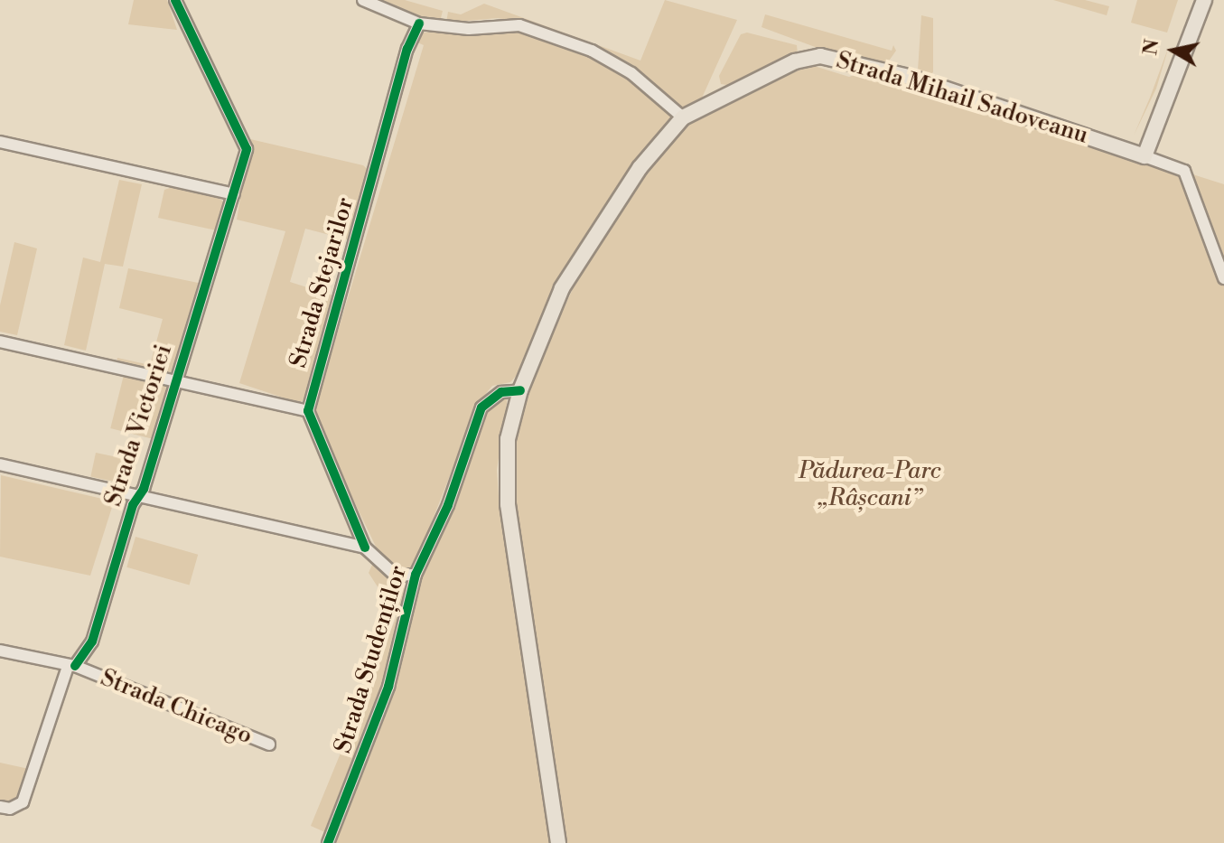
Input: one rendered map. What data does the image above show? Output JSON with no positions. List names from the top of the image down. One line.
{"streets":{"main road":["Strada Mihail Sadoveanu"],"street":["Strada Stejarilor","Strada Victoriei","Strada Studenților","Strada Chicago"]},"crossings":[["Strada Victoriei","Strada Chicago"]],"parks":["Pădurea-Parc „Râșcani”"],"north":"left"}
